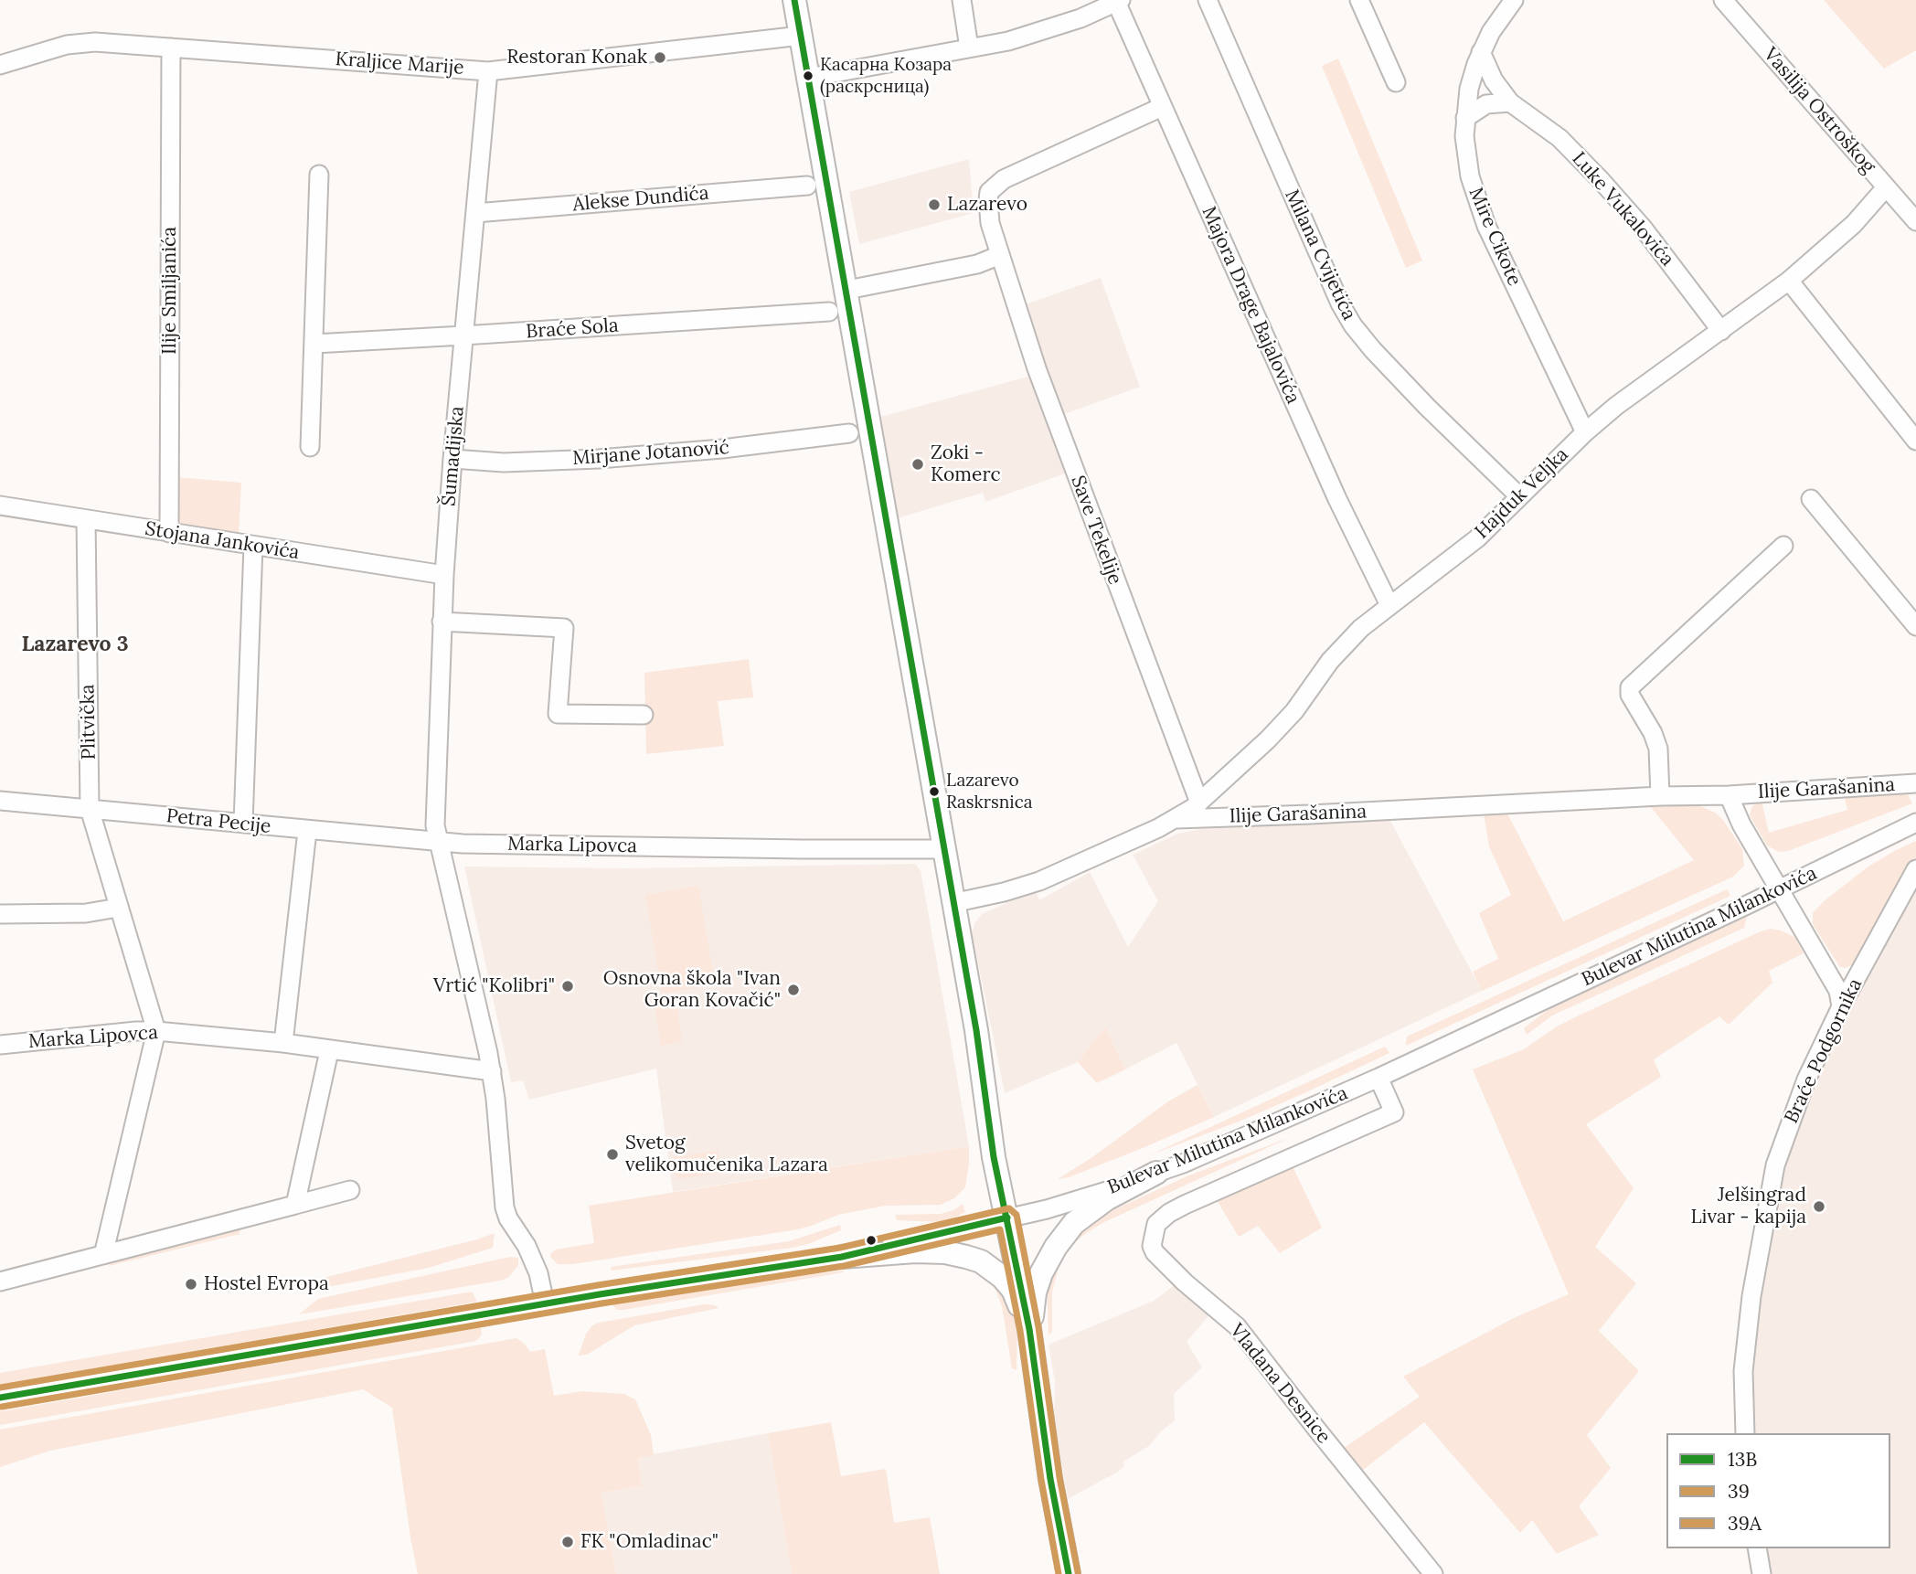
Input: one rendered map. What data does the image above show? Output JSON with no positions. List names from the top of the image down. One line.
{"streets":{"street":["Kraljice Marije","Vasilija Ostroškog","Alekse Dundića","Luke Vukalovića","Mire Cikote","Milana Cvijetića","Ilije Smiljanića","Majora Drage Bajalovića","Braće Sola","Mirjane Jotanović","Šumadijska","Hajduk Veljka","Save Tekelije","Stojana Jankovića","Plitvička","Ilije Garašanina","Petra Pecije","Marka Lipovca","Bulevar Milutina Milankovića","Braće Podgornika","Vladana Desnice"]},"crossings":[["Kraljice Marije","Ilije Smiljanića"],["Kraljice Marije","Šumadijska"],["Vasilija Ostroškog","Hajduk Veljka"],["Alekse Dundića","Šumadijska"],["Luke Vukalovića","Mire Cikote"],["Luke Vukalovića","Hajduk Veljka"],["Mire Cikote","Hajduk Veljka"],["Milana Cvijetića","Hajduk Veljka"],["Ilije Smiljanića","Stojana Jankovića"],["Majora Drage Bajalovića","Hajduk Veljka"],["Majora Drage Bajalovića","Save Tekelije"],["Braće Sola","Šumadijska"],["Mirjane Jotanović","Šumadijska"],["Šumadijska","Stojana Jankovića"],["Šumadijska","Petra Pecije"],["Šumadijska","Marka Lipovca"],["Hajduk Veljka","Save Tekelije"],["Hajduk Veljka","Ilije Garašanina"],["Stojana Jankovića","Plitvička"],["Plitvička","Petra Pecije"],["Plitvička","Marka Lipovca"],["Petra Pecije","Marka Lipovca"],["Bulevar Milutina Milankovića","Vladana Desnice"]],"districts":["Lazarevo 3"],"places":["Restoran Konak","Касарна Козара (раскрсница)","Lazarevo","Zoki - Komerc","Lazarevo Raskrsnica","Vrtić \"Kolibri\"","Osnovna škola \"Ivan Goran Kovačić\"","Svetog velikomučenika Lazara","Jelšingrad Livar - kapija","Hostel Evropa","FK \"Omladinac\""],"lines":["transit line 13B","transit line 39A","transit line 39"],"legend":["13B","39","39A"]}
